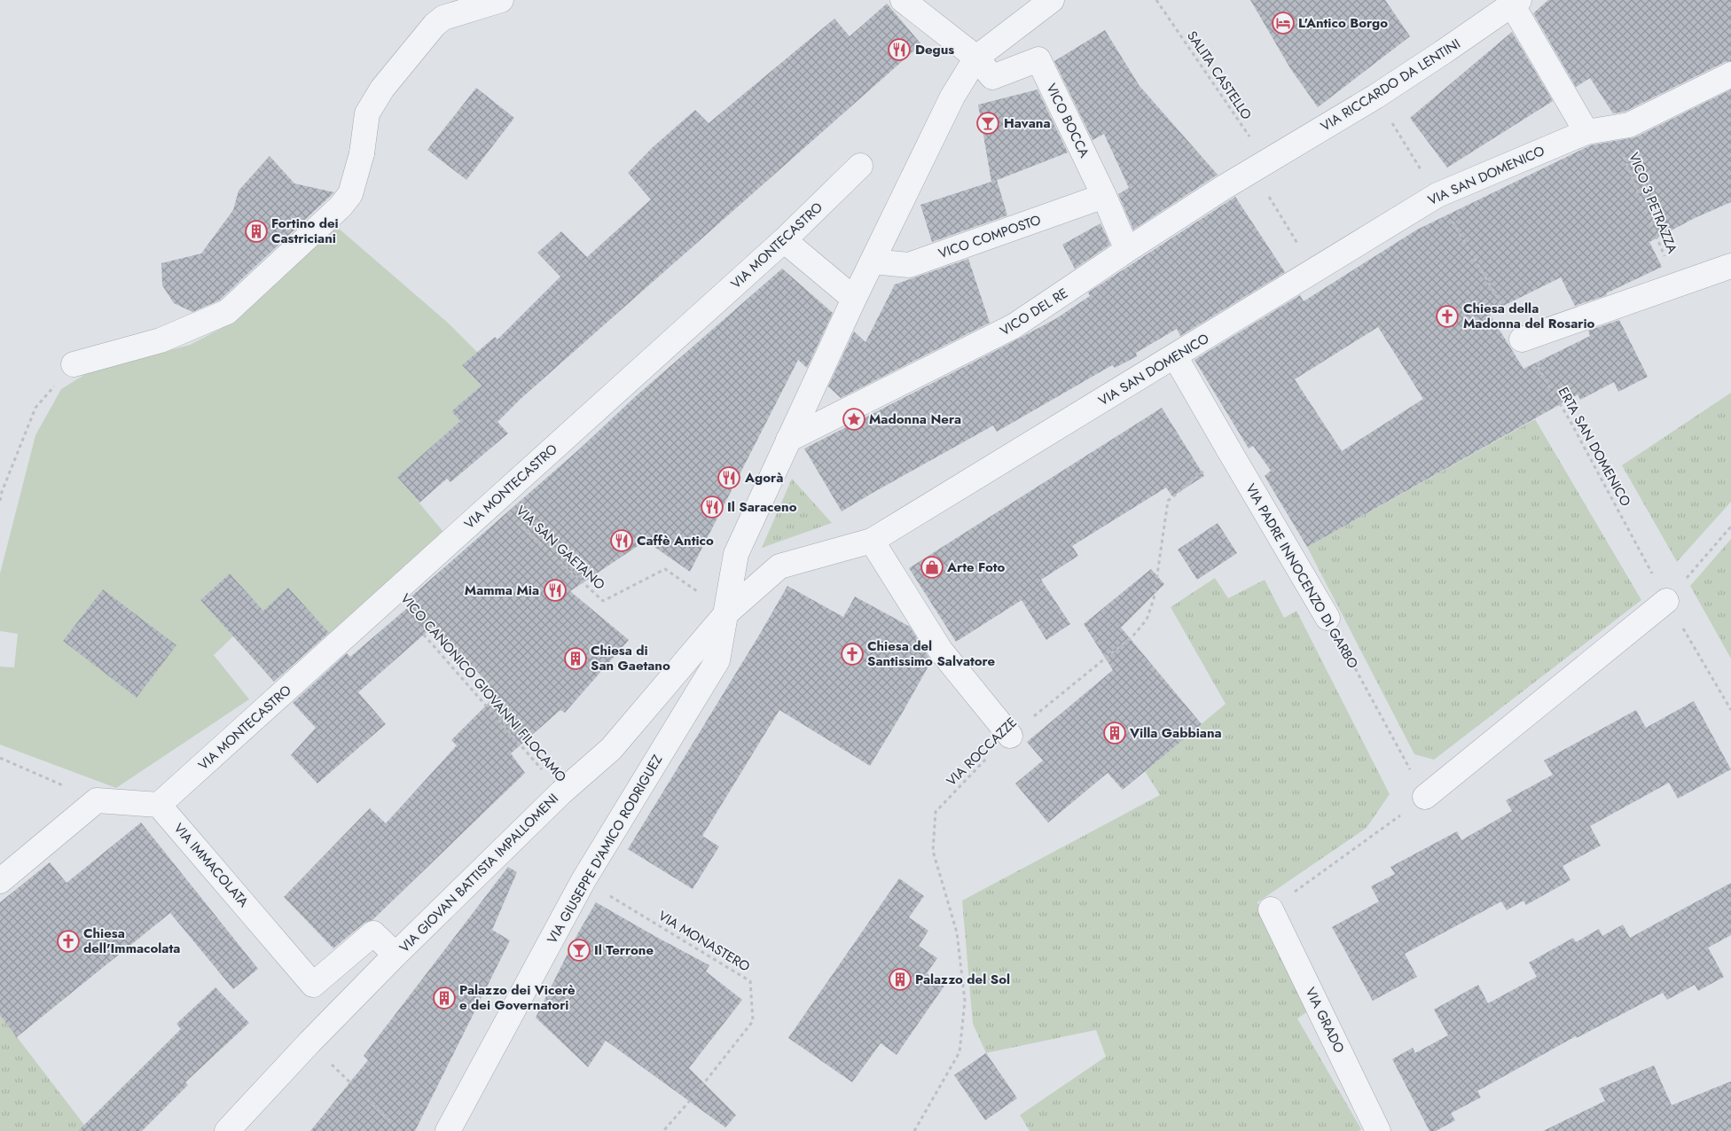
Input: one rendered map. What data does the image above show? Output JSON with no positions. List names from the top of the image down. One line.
{"streets":{"street":["VIA RICCARDO DA LENTINI","VICO BOCCA","VIA SAN DOMENICO","VICO COMPOSTO","VIA MONTECASTRO","VICO DEL RE","VIA PADRE INNOCENZO DI GARBO","VIA GIUSEPPE D'AMICO RODRIGUEZ","VIA IMMACOLATA","VIA GIOVAN BATTISTA IMPALLOMENI","VIA GRADO"],"path":["SALITA CASTELLO","VICO 3 PETRAZZA","ERTA SAN DOMENICO","VIA SAN GAETANO","VICO CANONICO GIOVANNI FILOCAMO","VIA ROCCAZZE","VIA MONASTERO"]},"crossings":[["SALITA CASTELLO","VIA RICCARDO DA LENTINI"],["SALITA CASTELLO","VIA SAN DOMENICO"],["SALITA CASTELLO","VICO DEL RE"],["VIA RICCARDO DA LENTINI","VICO DEL RE"],["VIA RICCARDO DA LENTINI","ERTA SAN DOMENICO"],["VICO BOCCA","VICO COMPOSTO"],["VICO BOCCA","VICO DEL RE"],["VICO BOCCA","VIA GIUSEPPE D'AMICO RODRIGUEZ"],["VIA SAN DOMENICO","VICO 3 PETRAZZA"],["VIA SAN DOMENICO","ERTA SAN DOMENICO"],["VIA SAN DOMENICO","VIA SAN GAETANO"],["VIA SAN DOMENICO","VIA PADRE INNOCENZO DI GARBO"],["VIA SAN DOMENICO","VIA GIUSEPPE D'AMICO RODRIGUEZ"],["VIA SAN DOMENICO","VIA GIOVAN BATTISTA IMPALLOMENI"],["VICO COMPOSTO","VIA GIUSEPPE D'AMICO RODRIGUEZ"],["VIA MONTECASTRO","VIA SAN GAETANO"],["VIA MONTECASTRO","VICO CANONICO GIOVANNI FILOCAMO"],["VIA MONTECASTRO","VIA IMMACOLATA"],["VICO DEL RE","VIA GIUSEPPE D'AMICO RODRIGUEZ"],["VIA SAN GAETANO","VIA GIUSEPPE D'AMICO RODRIGUEZ"],["VIA SAN GAETANO","VIA GIOVAN BATTISTA IMPALLOMENI"],["VIA PADRE INNOCENZO DI GARBO","VIA ROCCAZZE"],["VICO CANONICO GIOVANNI FILOCAMO","VIA GIOVAN BATTISTA IMPALLOMENI"],["VIA GIUSEPPE D'AMICO RODRIGUEZ","VIA GIOVAN BATTISTA IMPALLOMENI"],["VIA GIUSEPPE D'AMICO RODRIGUEZ","VIA MONASTERO"],["VIA IMMACOLATA","VIA GIOVAN BATTISTA IMPALLOMENI"]],"places":{"hotel":["L'Antico Borgo"],"restaurant":["Degus","Agorà","Il Saraceno","Caffè Antico","Mamma Mia"],"bar":["Havana","Il Terrone"],"building":["Fortino dei Castriciani","Chiesa di San Gaetano","Villa Gabbiana","Palazzo del Sol","Palazzo dei Vicerè e dei Governatori"],"church":["Chiesa della Madonna del Rosario","Chiesa del Santissimo Salvatore","Chiesa dell'Immacolata"],"place":["Madonna Nera"],"shop":["Arte Foto"]}}
